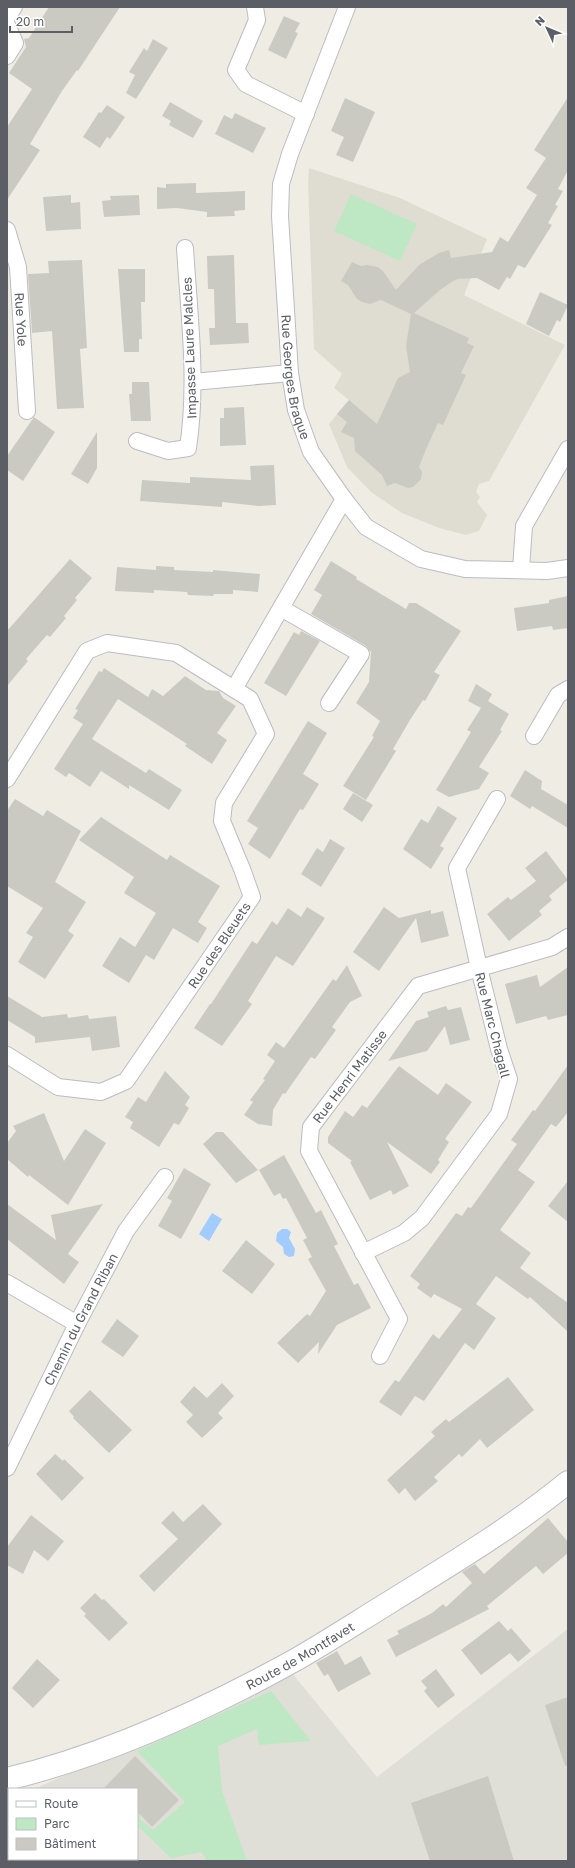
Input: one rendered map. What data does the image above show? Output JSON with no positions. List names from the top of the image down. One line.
{"streets":{"street":["Rue Yole","Impasse Laure Malcles","Rue Georges Braque","Rue des Bleuets","Rue Marc Chagall","Rue Henri Matisse","Chemin du Grand Riban","Route de Montfavet"]},"crossings":[["Rue Marc Chagall","Rue Henri Matisse"]],"legend":["Route","Parc","Bâtiment"],"scale_bar":"20 m","north":"top left"}
